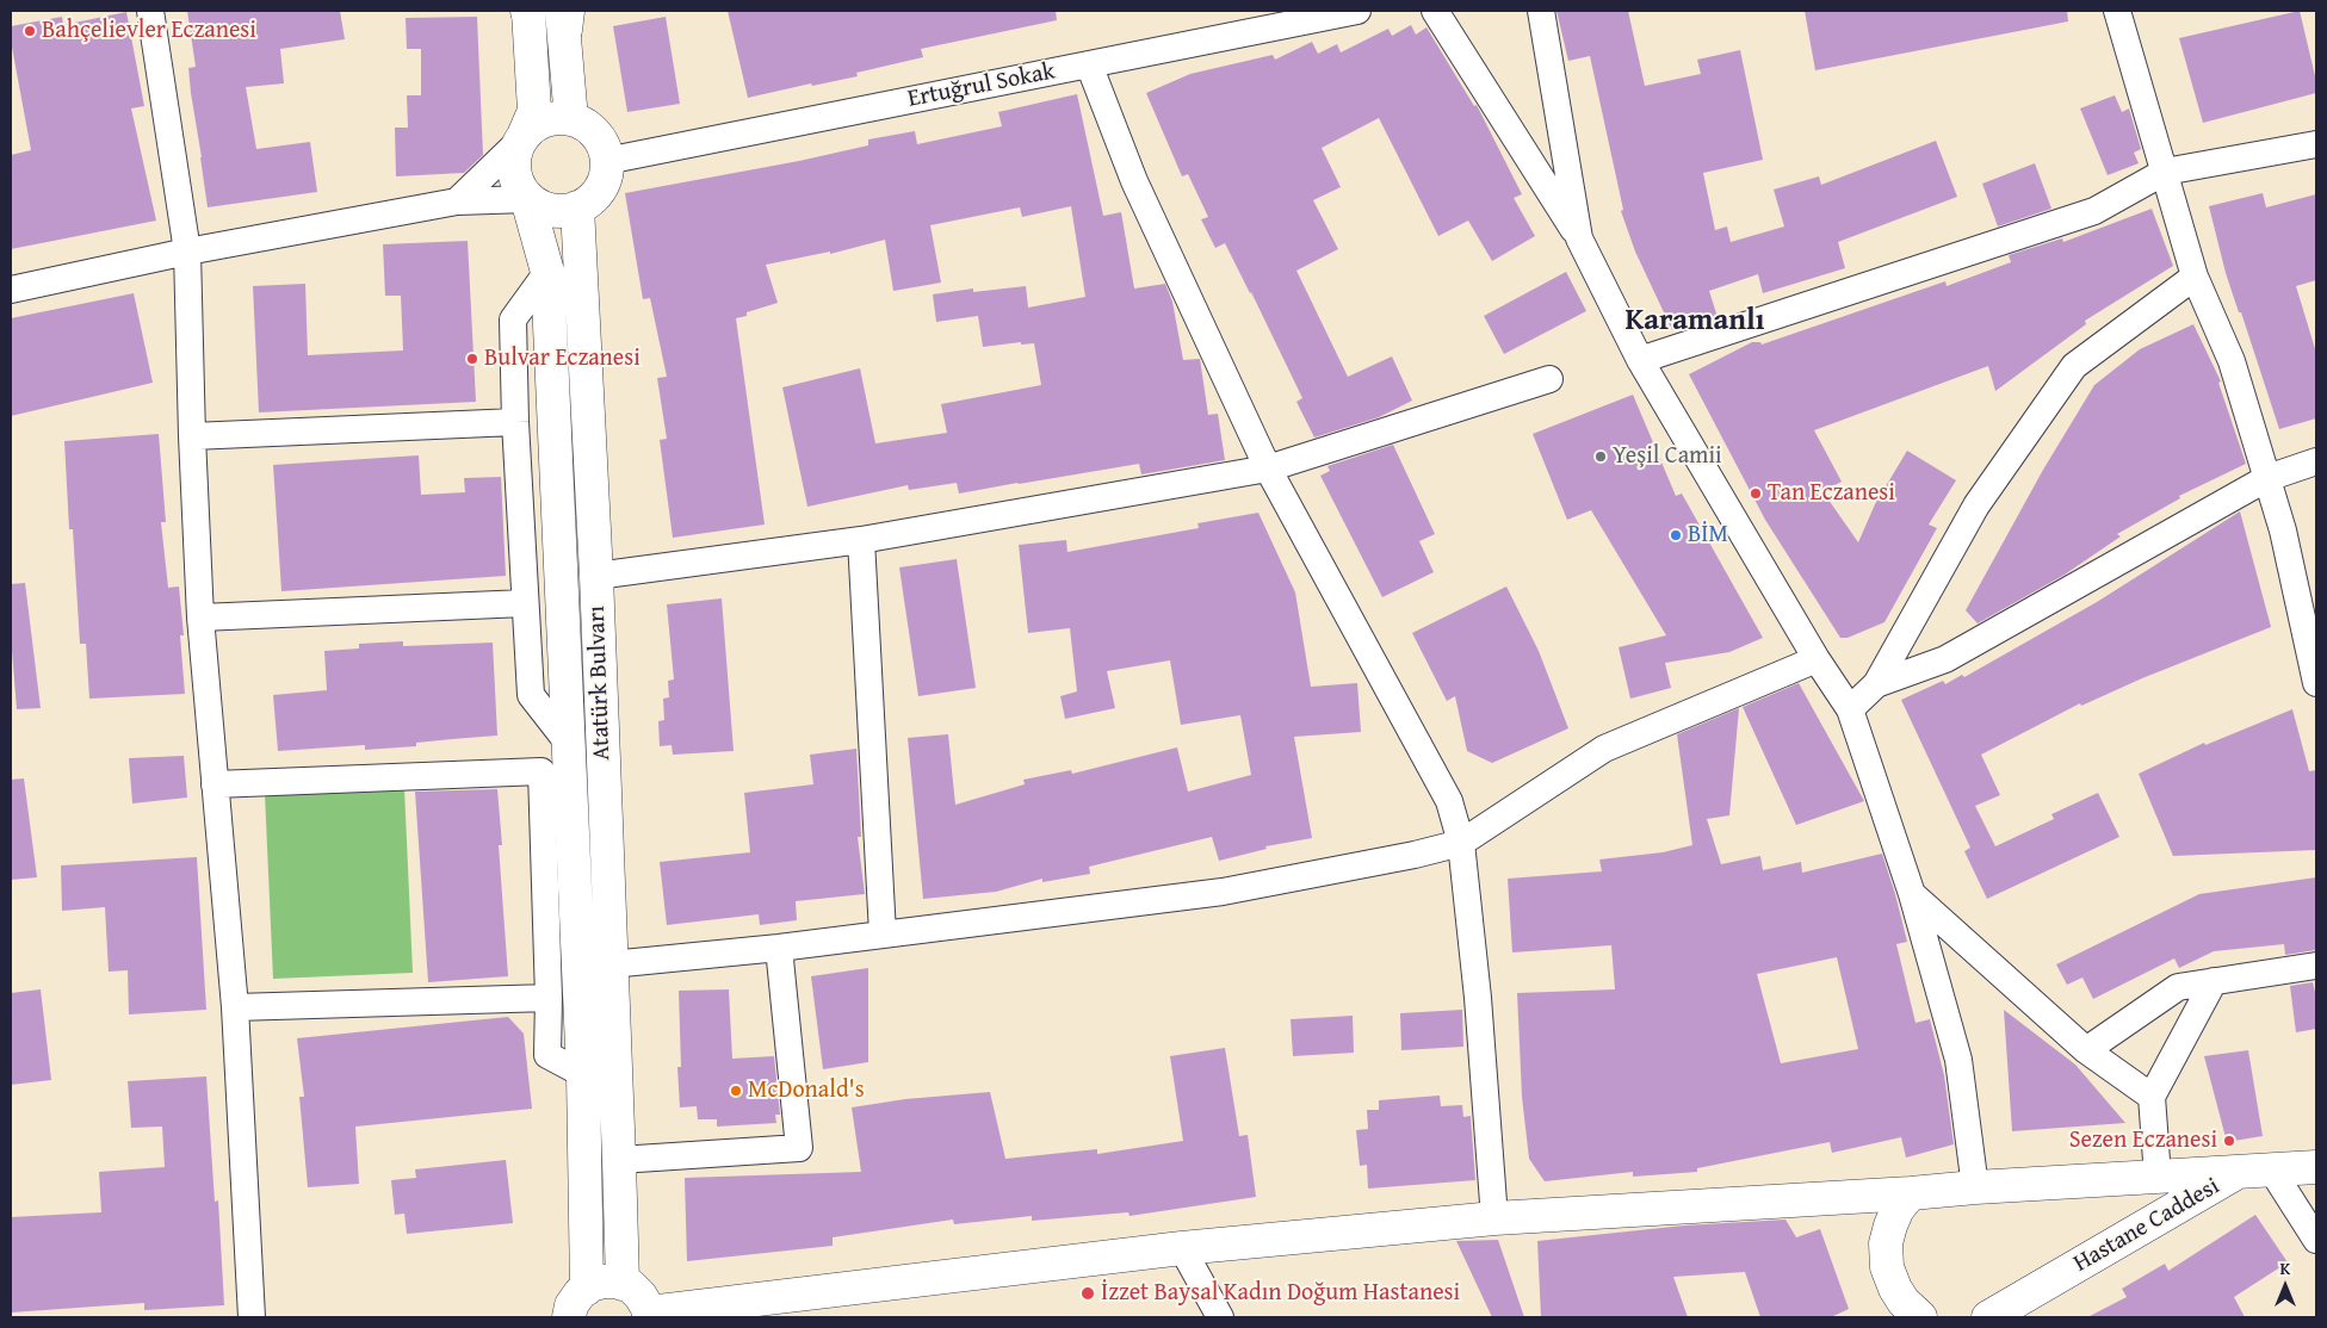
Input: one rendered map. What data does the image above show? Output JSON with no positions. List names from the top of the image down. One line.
{"streets":{"main road":["Atatürk Bulvarı","Hastane Caddesi"],"street":["Ertuğrul Sokak"]},"crossings":[["Ertuğrul Sokak","Atatürk Bulvarı"]],"districts":["Karamanlı"],"places":["Bahçelievler Eczanesi","Bulvar Eczanesi","Yeşil Camii","Tan Eczanesi","BİM","McDonald's","Sezen Eczanesi","İzzet Baysal Kadın Doğum Hastanesi"],"north":"top"}
